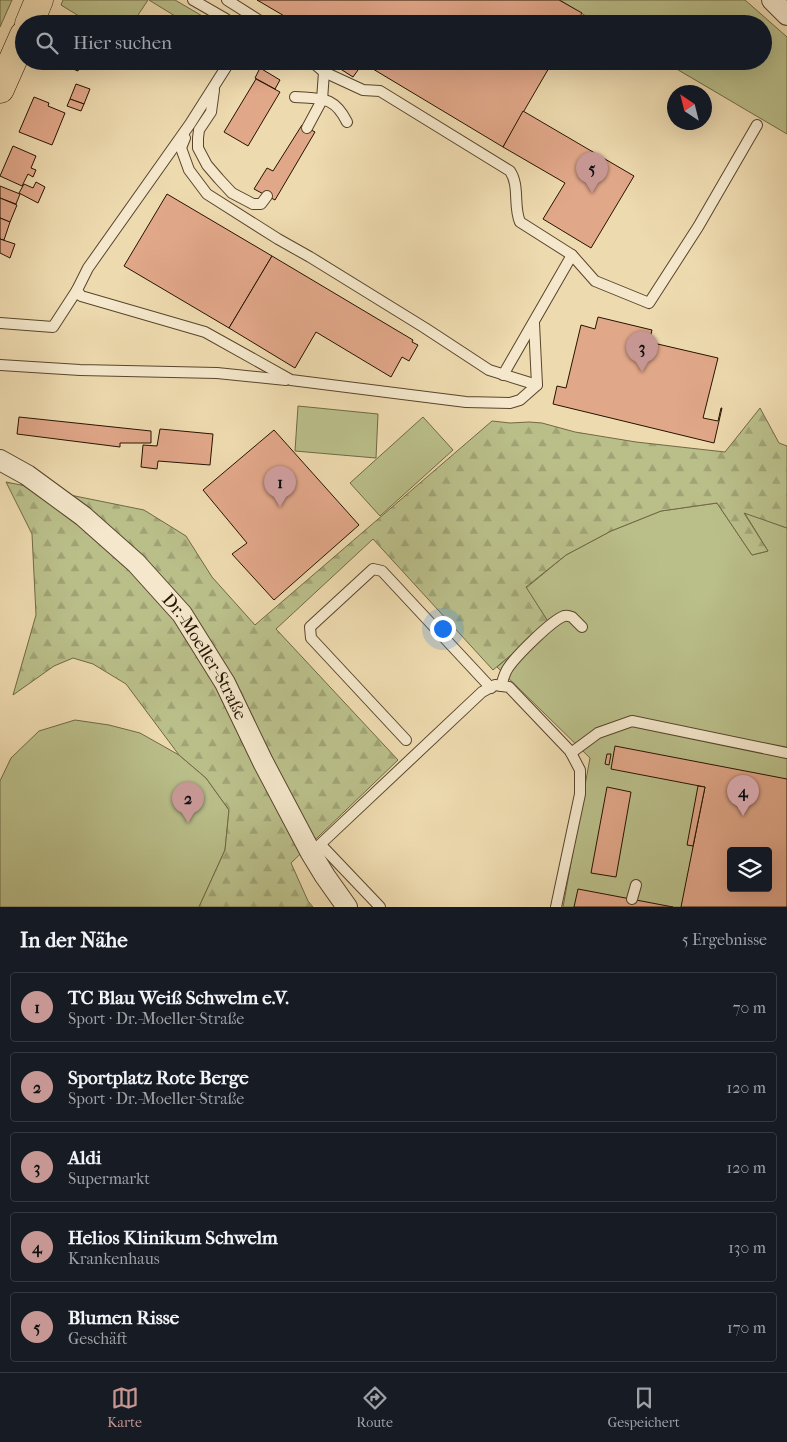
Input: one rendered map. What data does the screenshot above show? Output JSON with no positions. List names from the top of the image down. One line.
{"streets":{"street":["Dr.-Moeller-Straße"]},"north":"top left","page":{"search":"Hier suchen","pins":["5","3","1","4","2"],"heading":["In der Nähe","5 Ergebnisse"],"list":[{"mark":"1","name":"TC Blau Weiß Schwelm e.V.","note":"Sport · Dr.-Moeller-Straße","value":"70 m"},{"mark":"2","name":"Sportplatz Rote Berge","note":"Sport · Dr.-Moeller-Straße","value":"120 m"},{"mark":"3","name":"Aldi","note":"Supermarkt","value":"120 m"},{"mark":"4","name":"Helios Klinikum Schwelm","note":"Krankenhaus","value":"130 m"},{"mark":"5","name":"Blumen Risse","note":"Geschäft","value":"170 m"}],"nav":["Karte","Route","Gespeichert"]}}
